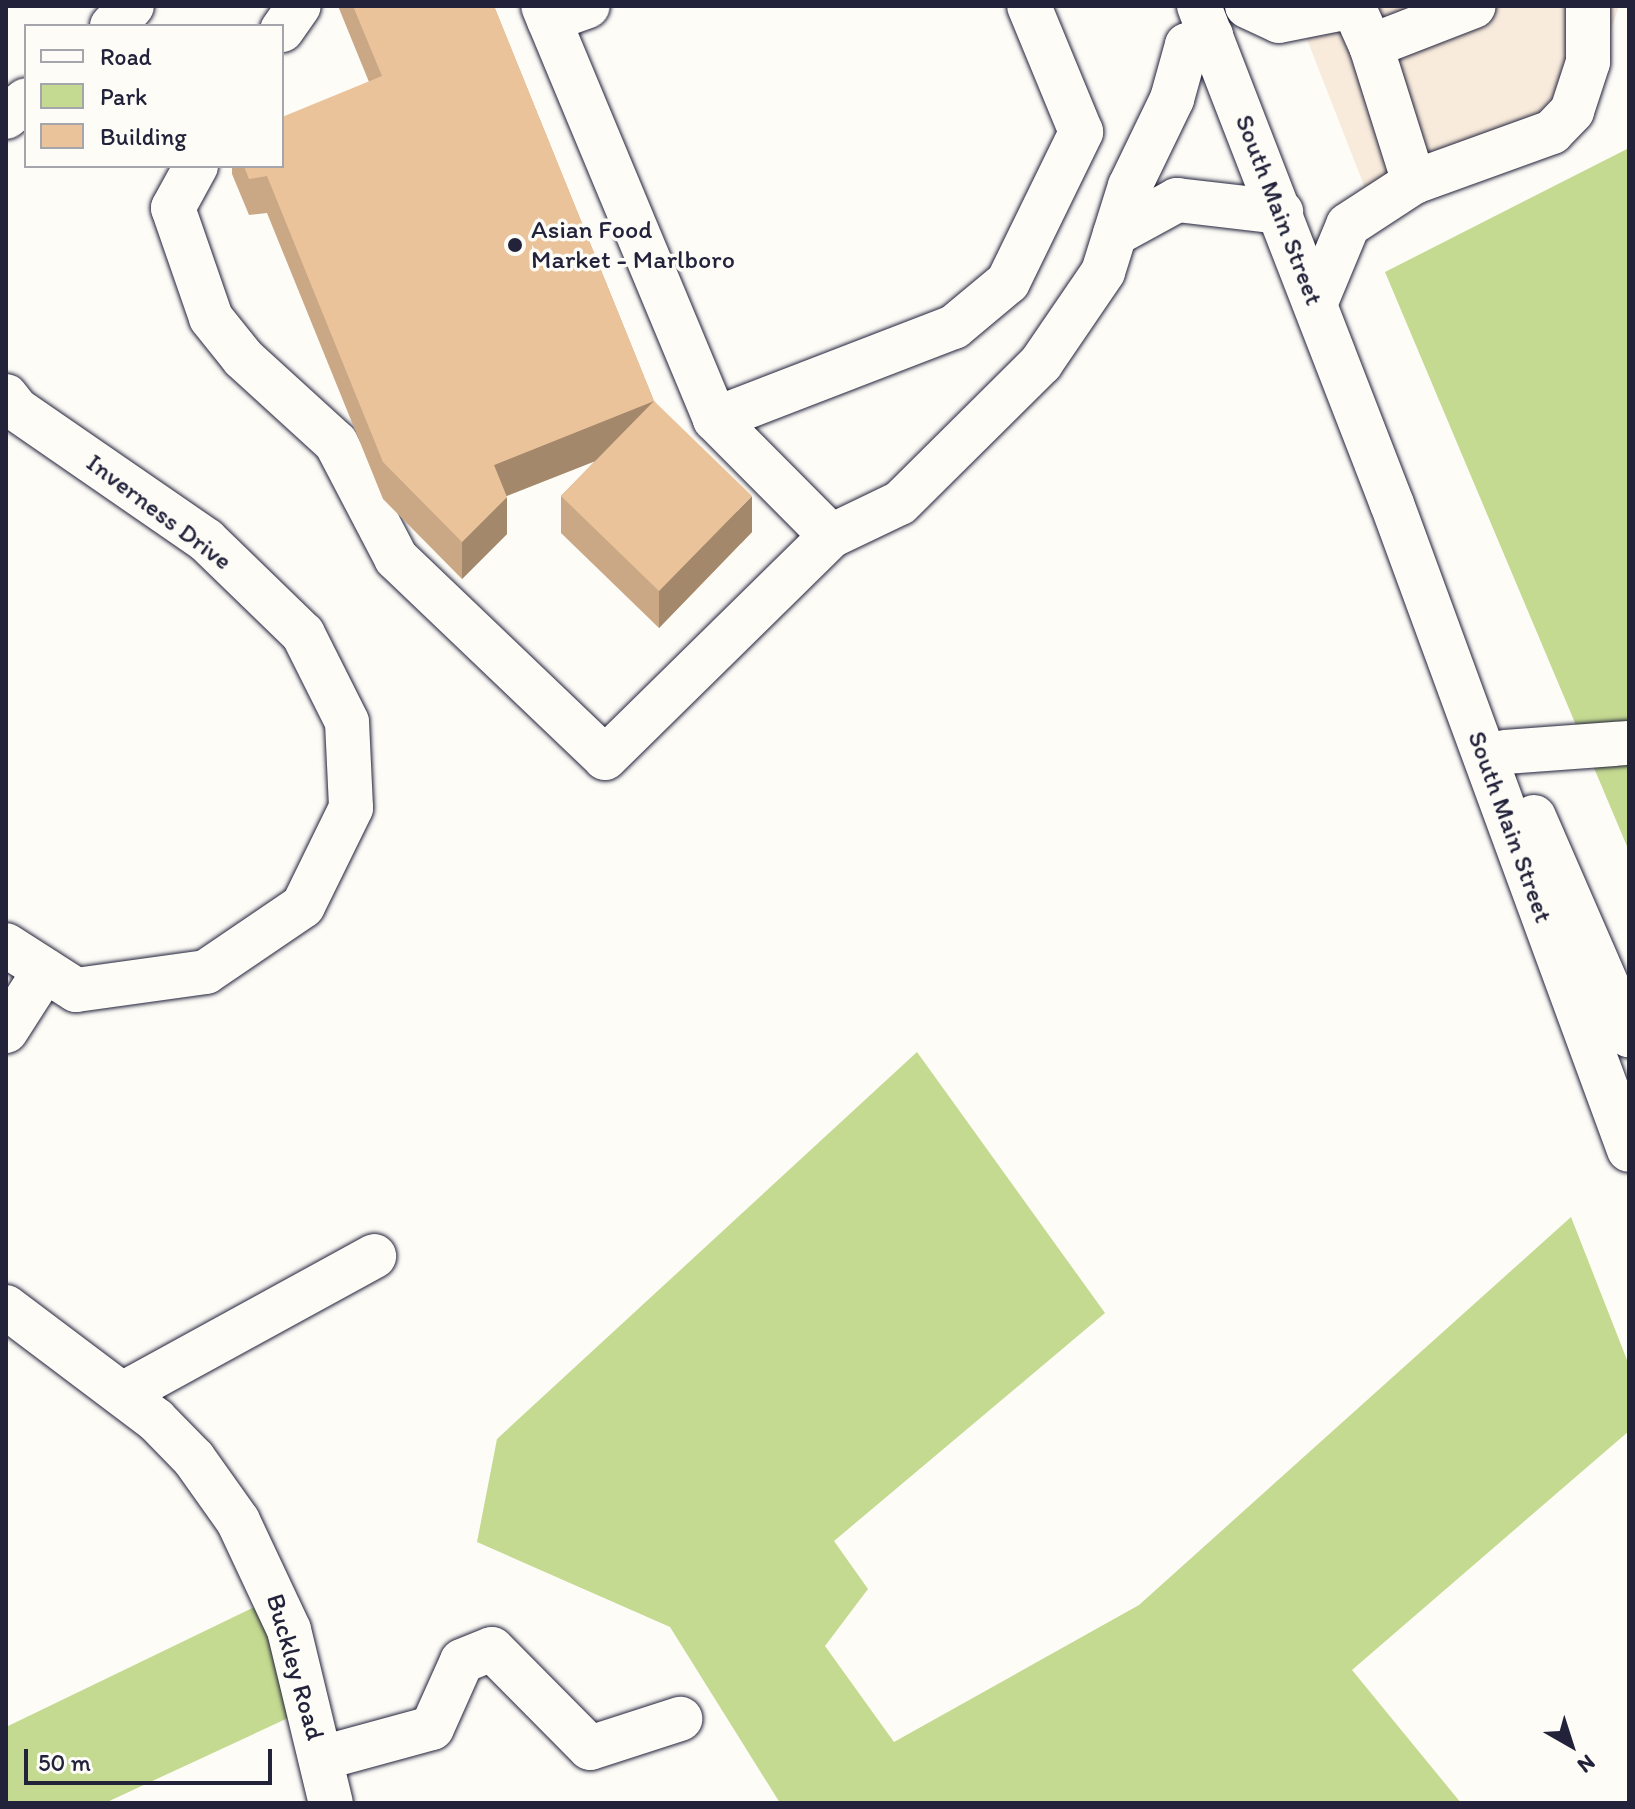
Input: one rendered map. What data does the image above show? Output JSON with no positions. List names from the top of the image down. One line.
{"streets":{"main road":["South Main Street","Inverness Drive","Buckley Road"]},"places":["Asian Food Market - Marlboro"],"legend":["Road","Park","Building"],"scale_bar":"50 m","north":"bottom right"}
